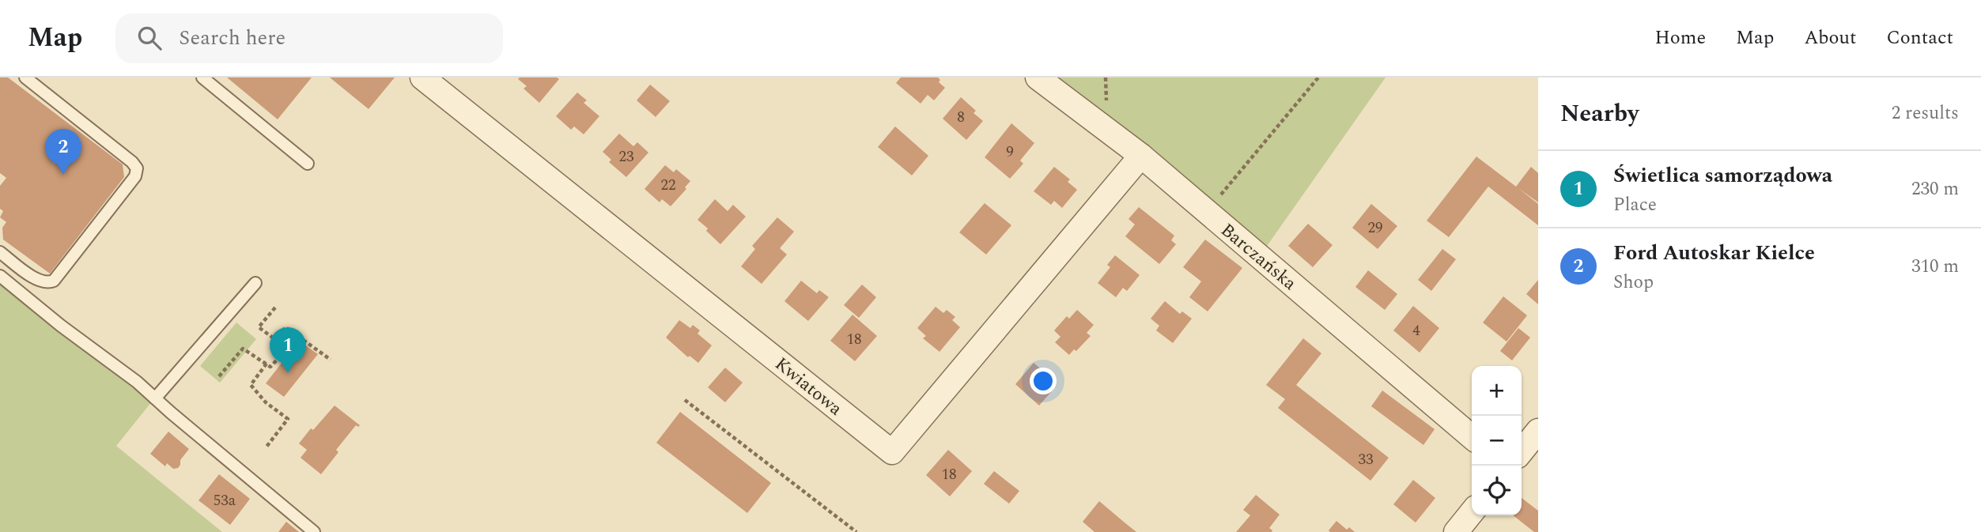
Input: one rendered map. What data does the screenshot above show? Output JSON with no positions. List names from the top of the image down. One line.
{"streets":{"street":["Barczańska","Kwiatowa"]},"crossings":[["Barczańska","Kwiatowa"]],"house_numbers":["8","9","23","22","29","4","18","33","18","53a"],"page":{"header":"Map","search":"Search here","nav":["Home","Map","About","Contact"],"heading":["Nearby","2 results"],"pins":["2","1"],"list":[{"mark":"1","name":"Świetlica samorządowa","note":"Place","value":"230 m"},{"mark":"2","name":"Ford Autoskar Kielce","note":"Shop","value":"310 m"}],"map_buttons":["+","−"]}}
